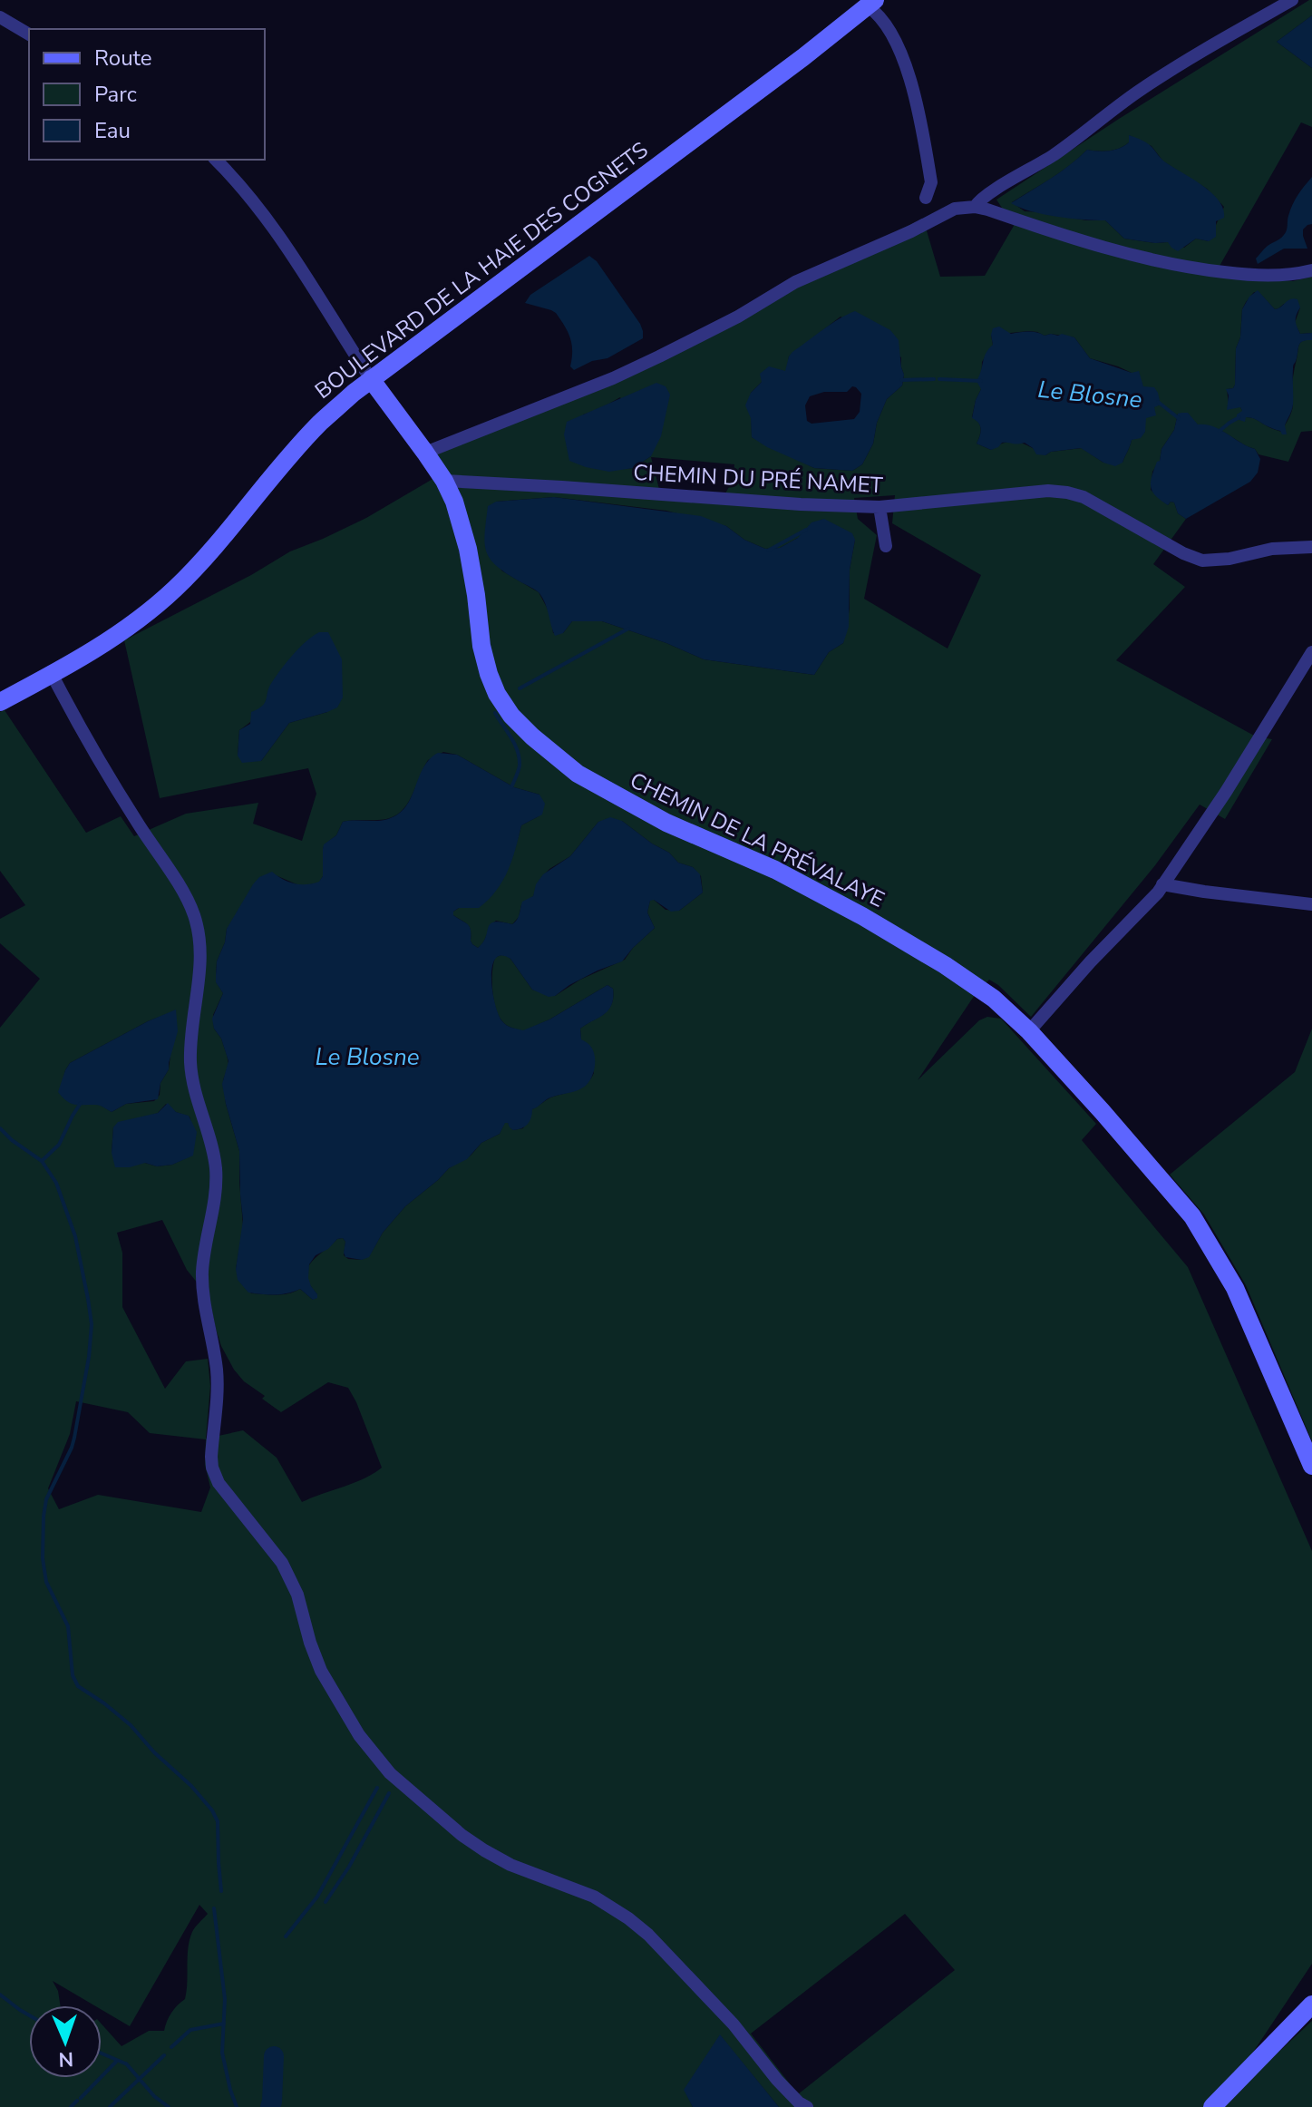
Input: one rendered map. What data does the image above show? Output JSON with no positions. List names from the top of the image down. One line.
{"streets":{"street":["BOULEVARD DE LA HAIE DES COGNETS","CHEMIN DU PRÉ NAMET","CHEMIN DE LA PRÉVALAYE"]},"crossings":[["BOULEVARD DE LA HAIE DES COGNETS","CHEMIN DE LA PRÉVALAYE"],["CHEMIN DU PRÉ NAMET","CHEMIN DE LA PRÉVALAYE"]],"water":["Le Blosne"],"legend":["Route","Parc","Eau"],"north":"bottom"}
